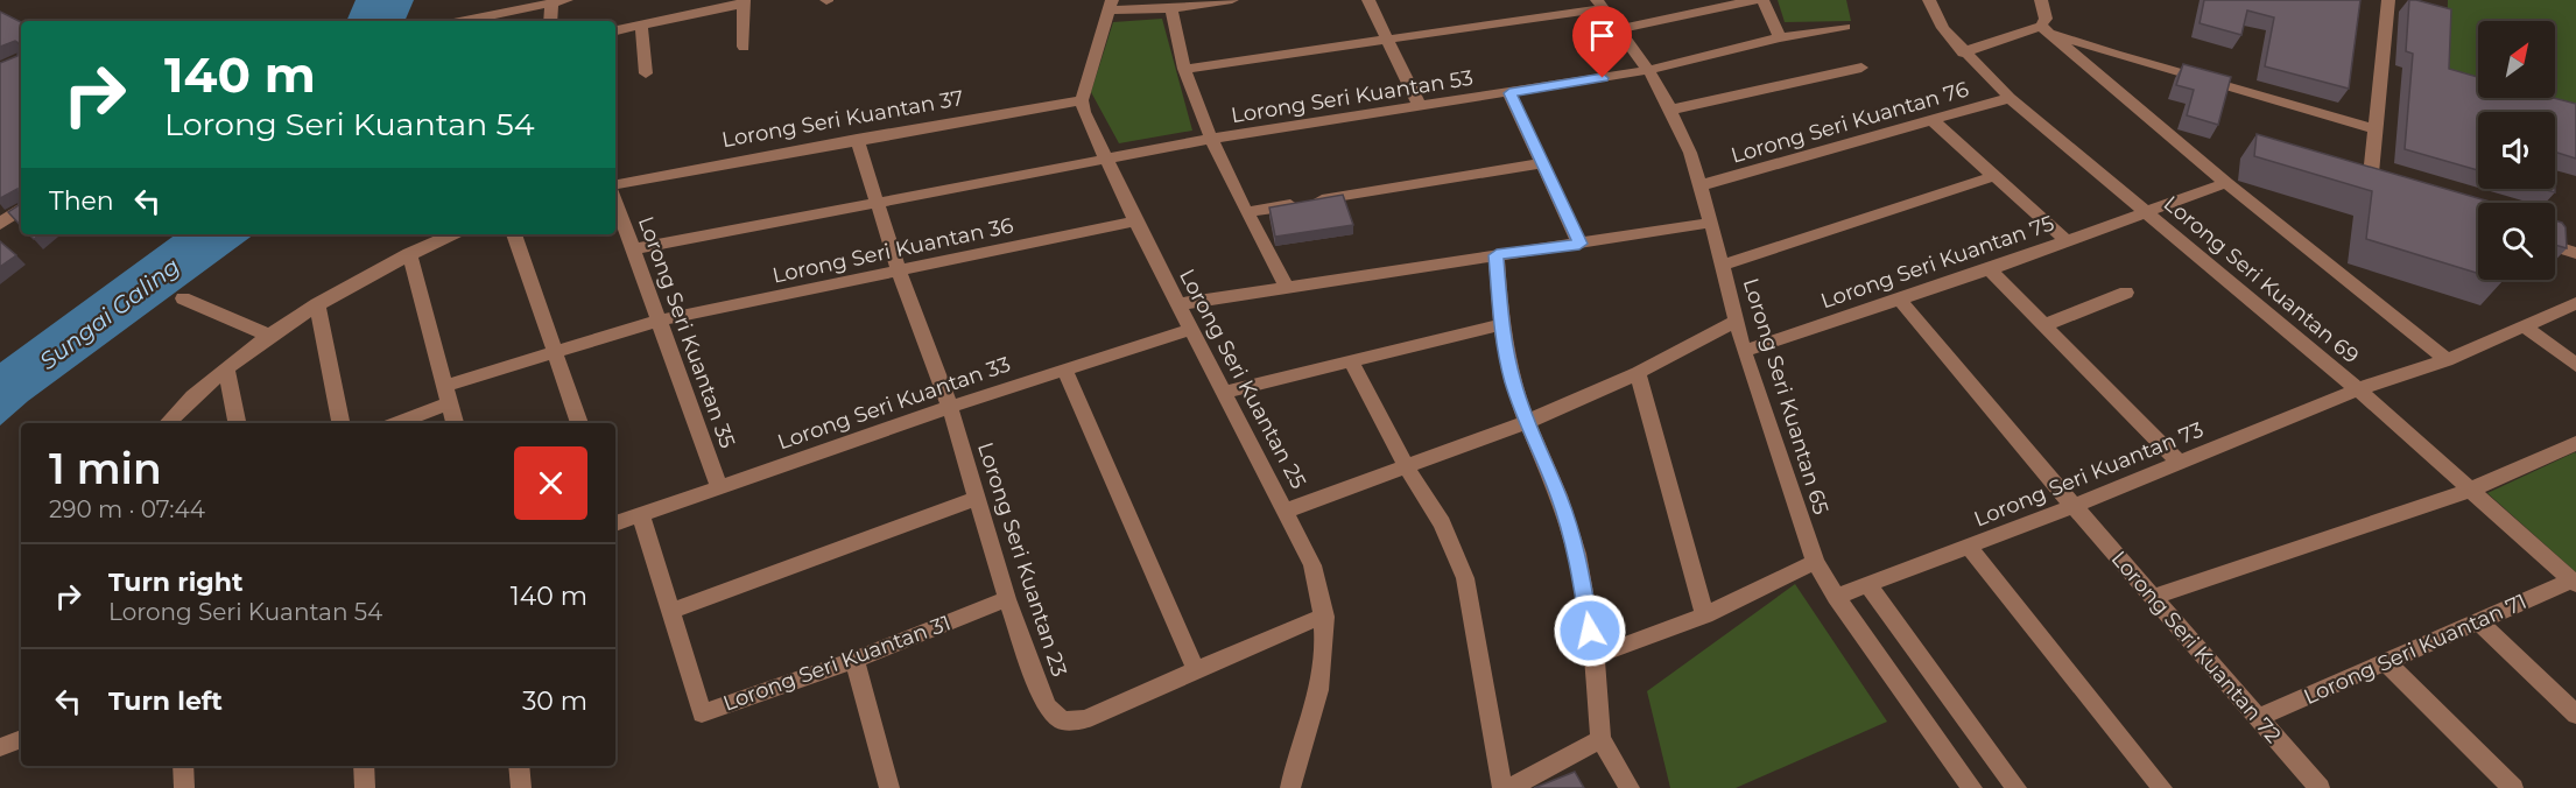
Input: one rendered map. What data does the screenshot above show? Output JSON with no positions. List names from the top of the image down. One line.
{"streets":{"street":["Lorong Seri Kuantan 53","Lorong Seri Kuantan 37","Lorong Seri Kuantan 76","Lorong Seri Kuantan 36","Lorong Seri Kuantan 75","Lorong Seri Kuantan 69","Lorong Seri Kuantan 35","Lorong Seri Kuantan 25","Lorong Seri Kuantan 65","Lorong Seri Kuantan 33","Lorong Seri Kuantan 73","Lorong Seri Kuantan 23","Lorong Seri Kuantan 72","Lorong Seri Kuantan 71","Lorong Seri Kuantan 31"]},"crossings":[["Lorong Seri Kuantan 53","Lorong Seri Kuantan 35"],["Lorong Seri Kuantan 53","Lorong Seri Kuantan 25"],["Lorong Seri Kuantan 53","Lorong Seri Kuantan 65"],["Lorong Seri Kuantan 53","Lorong Seri Kuantan 23"],["Lorong Seri Kuantan 37","Lorong Seri Kuantan 25"],["Lorong Seri Kuantan 37","Lorong Seri Kuantan 23"],["Lorong Seri Kuantan 76","Lorong Seri Kuantan 69"],["Lorong Seri Kuantan 76","Lorong Seri Kuantan 65"],["Lorong Seri Kuantan 36","Lorong Seri Kuantan 35"],["Lorong Seri Kuantan 36","Lorong Seri Kuantan 25"],["Lorong Seri Kuantan 36","Lorong Seri Kuantan 23"],["Lorong Seri Kuantan 75","Lorong Seri Kuantan 69"],["Lorong Seri Kuantan 75","Lorong Seri Kuantan 65"],["Lorong Seri Kuantan 75","Lorong Seri Kuantan 72"],["Lorong Seri Kuantan 69","Lorong Seri Kuantan 73"],["Lorong Seri Kuantan 69","Lorong Seri Kuantan 71"],["Lorong Seri Kuantan 35","Lorong Seri Kuantan 33"],["Lorong Seri Kuantan 25","Lorong Seri Kuantan 33"],["Lorong Seri Kuantan 65","Lorong Seri Kuantan 73"],["Lorong Seri Kuantan 33","Lorong Seri Kuantan 23"],["Lorong Seri Kuantan 33","Lorong Seri Kuantan 31"],["Lorong Seri Kuantan 73","Lorong Seri Kuantan 72"],["Lorong Seri Kuantan 23","Lorong Seri Kuantan 31"],["Lorong Seri Kuantan 72","Lorong Seri Kuantan 71"]],"water":["Sungai Galing"],"north":"top right","page":{"turn":["140 m","Lorong Seri Kuantan 54"],"then":"Then","heading":["1 min","290 m · 07:44"],"list":[{"name":"Turn right","note":"Lorong Seri Kuantan 54","value":"140 m"},{"name":"Turn left","value":"30 m"}]}}
